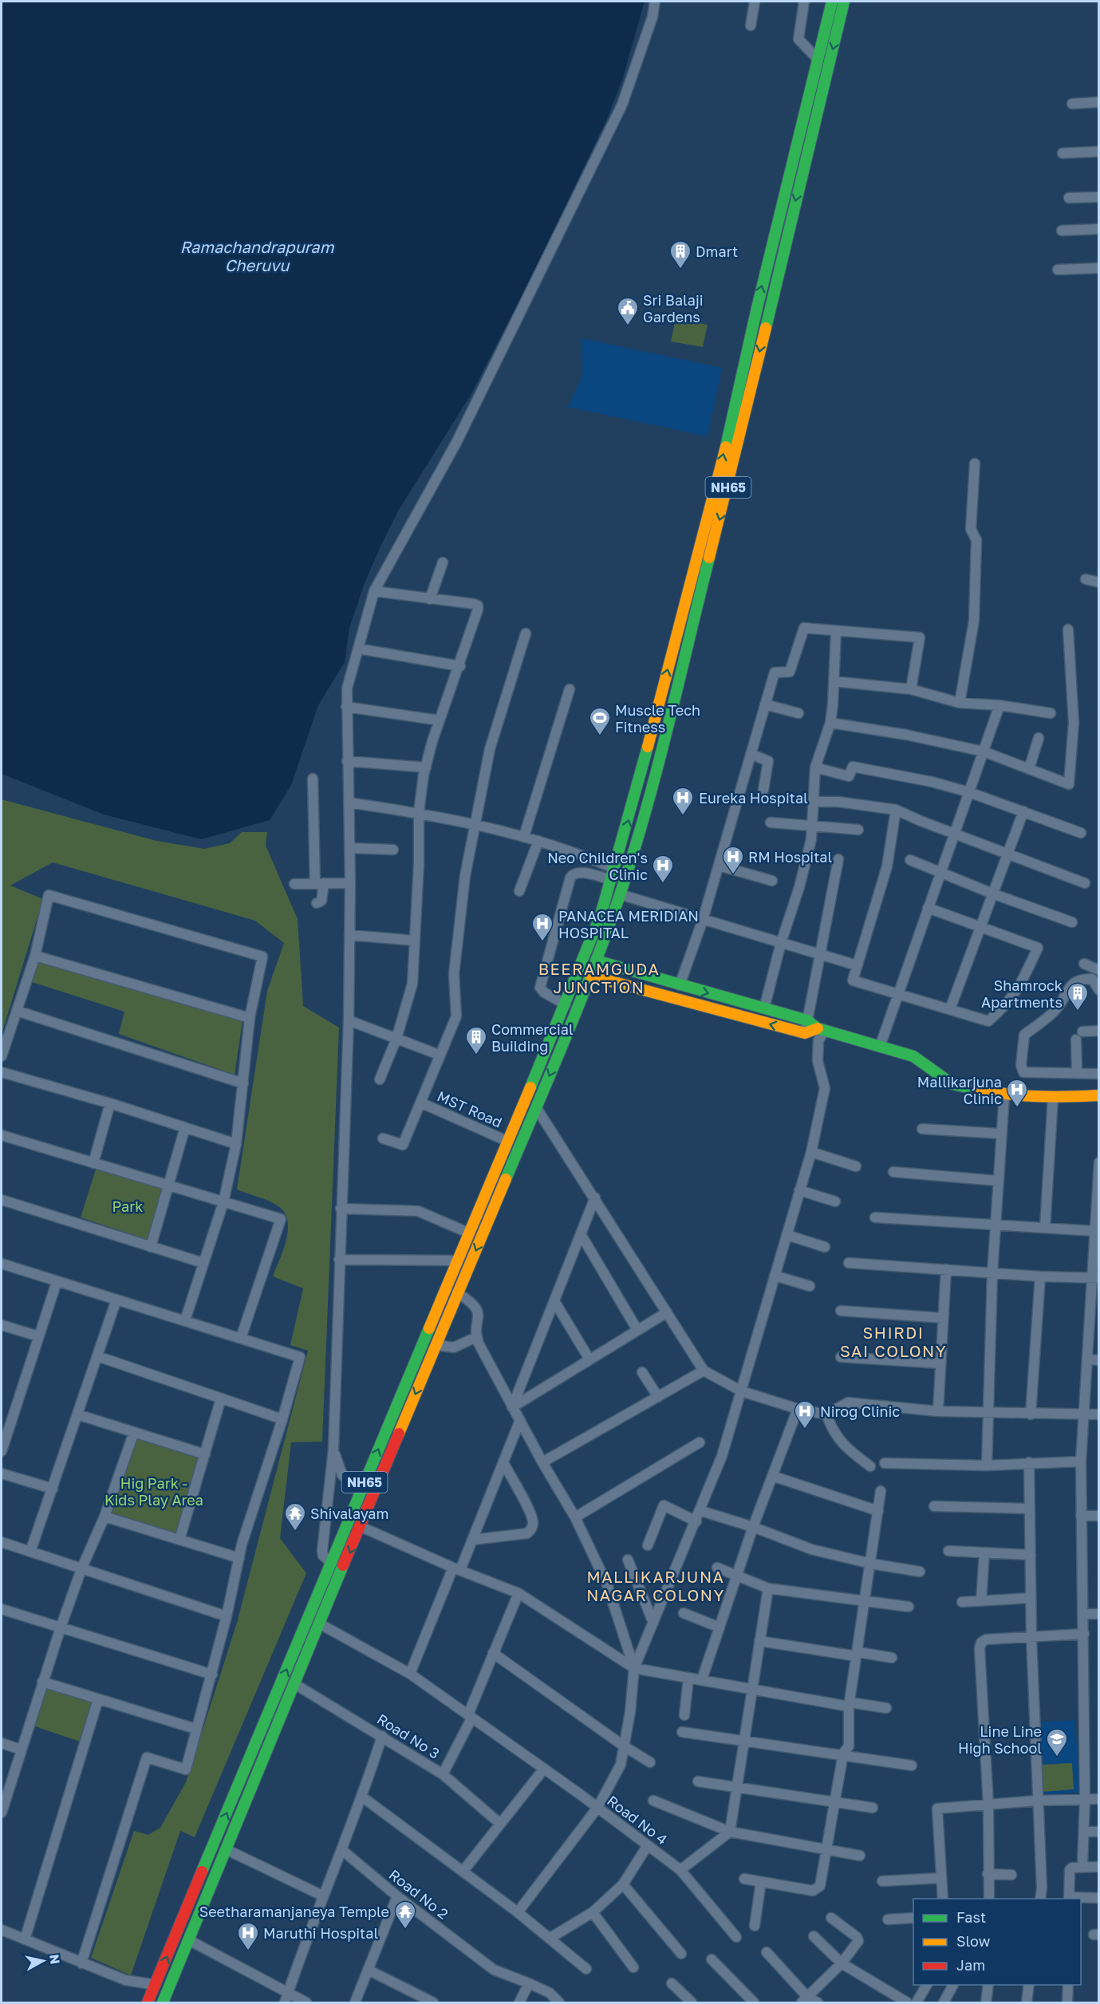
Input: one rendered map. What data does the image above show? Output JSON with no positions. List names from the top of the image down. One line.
{"streets":{"main road":["NH65"],"street":["MST Road","Road No 3","Road No 4","Road No 2"]},"crossings":[["NH65","MST Road"],["NH65","Road No 3"],["NH65","Road No 4"]],"districts":["BEERAMGUDA JUNCTION","SHIRDI SAI COLONY","MALLIKARJUNA NAGAR COLONY"],"water":["Ramachandrapuram Cheruvu"],"parks":["Park","Hig Park - Kids Play Area"],"places":{"building":["Dmart","Shamrock Apartments","Commercial Building"],"public building":["Sri Balaji Gardens"],"sports":["Muscle Tech Fitness"],"hospital":["Eureka Hospital","RM Hospital","Neo Children's Clinic","PANACEA MERIDIAN HOSPITAL","Mallikarjuna Clinic","Nirog Clinic","Maruthi Hospital"],"temple":["Shivalayam","Seetharamanjaneya Temple"],"school or university":["Line Line High School"]},"legend":["Fast","Slow","Jam"],"north":"right"}
